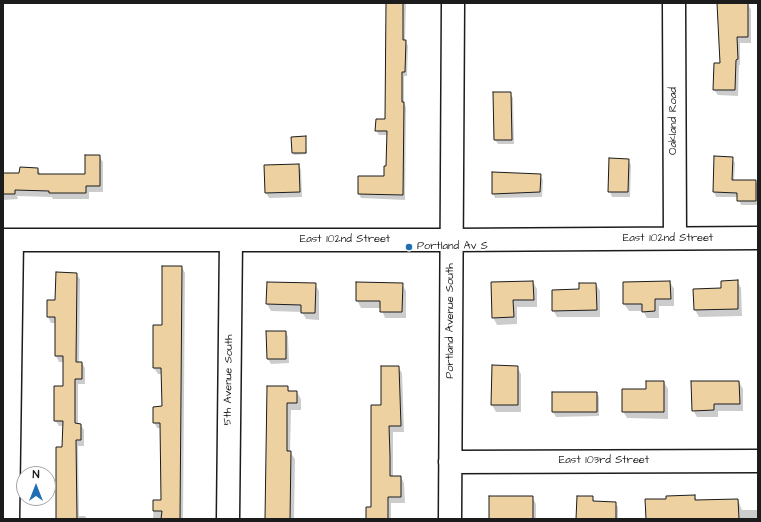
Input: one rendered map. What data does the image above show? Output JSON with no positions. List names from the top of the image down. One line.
{"streets":{"street":["Oakland Road","East 102nd Street","Portland Avenue South","5th Avenue South","East 103rd Street"]},"crossings":[["Oakland Road","East 102nd Street"],["East 102nd Street","Portland Avenue South"],["East 102nd Street","5th Avenue South"],["Portland Avenue South","East 103rd Street"]],"places":["Portland Av S"],"north":"top"}
